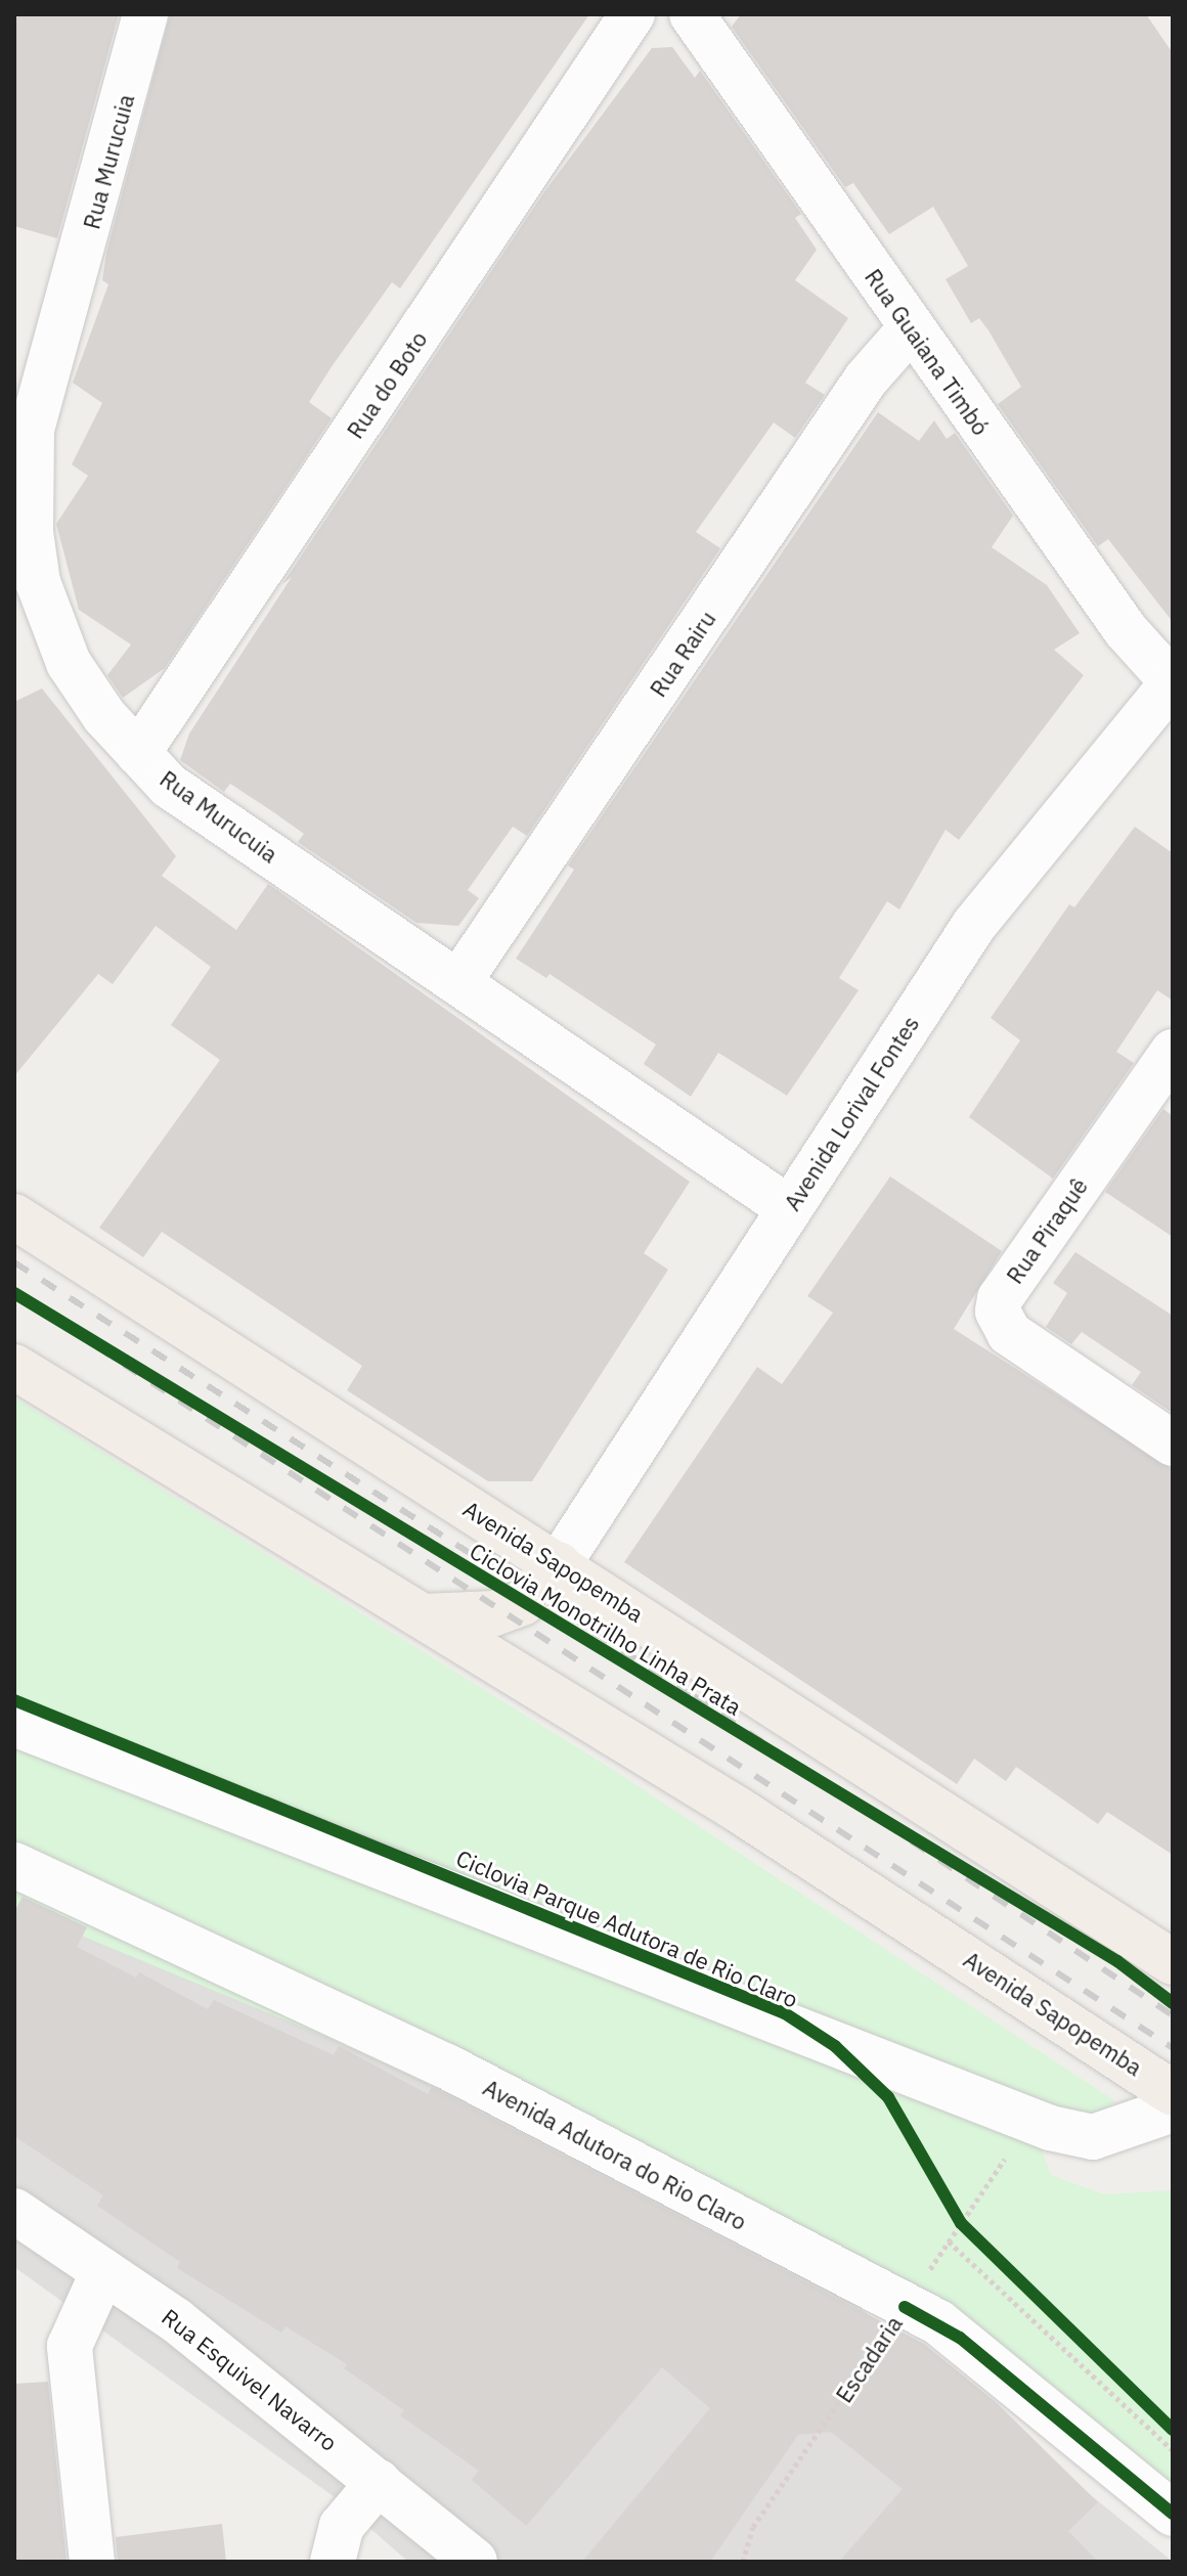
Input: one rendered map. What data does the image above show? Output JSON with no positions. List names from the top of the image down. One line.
{"streets":{"main road":["Avenida Sapopemba"],"street":["Rua Murucuia","Rua Guaiana Timbó","Rua do Boto","Rua Rairu","Avenida Lorival Fontes","Rua Piraquê","Avenida Adutora do Rio Claro","Rua Esquivel Navarro"],"cycle path":["Ciclovia Monotrilho Linha Prata","Ciclovia Parque Adutora de Rio Claro","Escadaria"]},"crossings":[["Rua Murucuia","Rua do Boto"],["Rua Murucuia","Rua Rairu"],["Rua Murucuia","Avenida Lorival Fontes"],["Rua Guaiana Timbó","Rua Rairu"],["Rua Guaiana Timbó","Avenida Lorival Fontes"],["Avenida Lorival Fontes","Avenida Sapopemba"],["Avenida Adutora do Rio Claro","Escadaria"]]}
